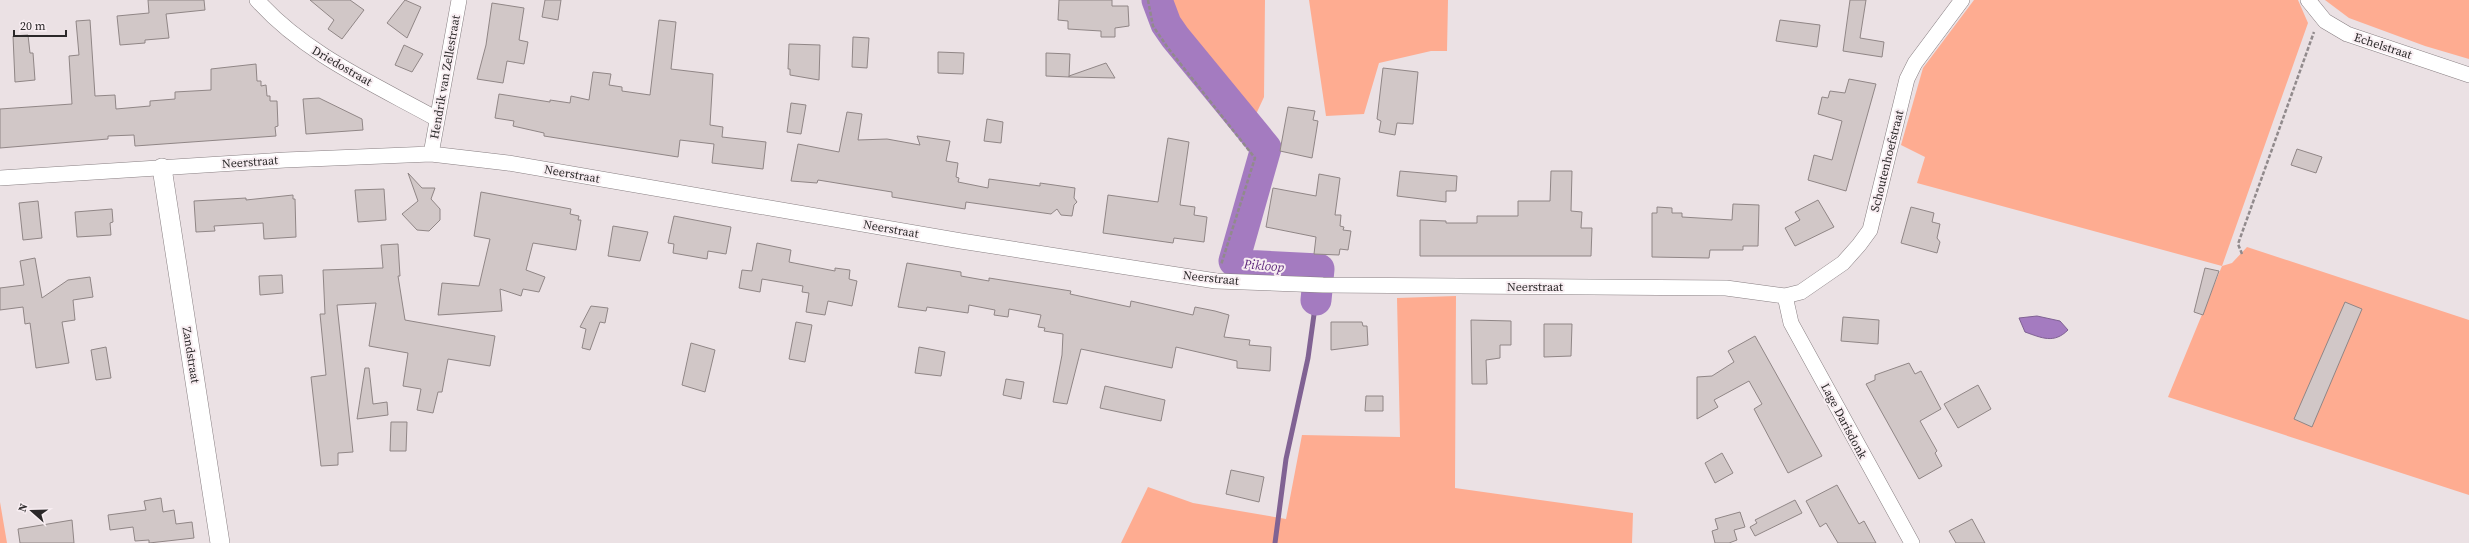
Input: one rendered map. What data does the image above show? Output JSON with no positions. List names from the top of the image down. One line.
{"streets":{"street":["Echelstraat","Driedostraat","Hendrik van Zellestraat","Schoutenhoefstraat","Neerstraat","Zandstraat","Lage Darisdonk"]},"crossings":[["Driedostraat","Hendrik van Zellestraat"],["Hendrik van Zellestraat","Neerstraat"],["Schoutenhoefstraat","Neerstraat"],["Schoutenhoefstraat","Lage Darisdonk"],["Neerstraat","Zandstraat"],["Neerstraat","Lage Darisdonk"]],"water":["Pikloop"],"scale_bar":"20 m","north":"left"}
